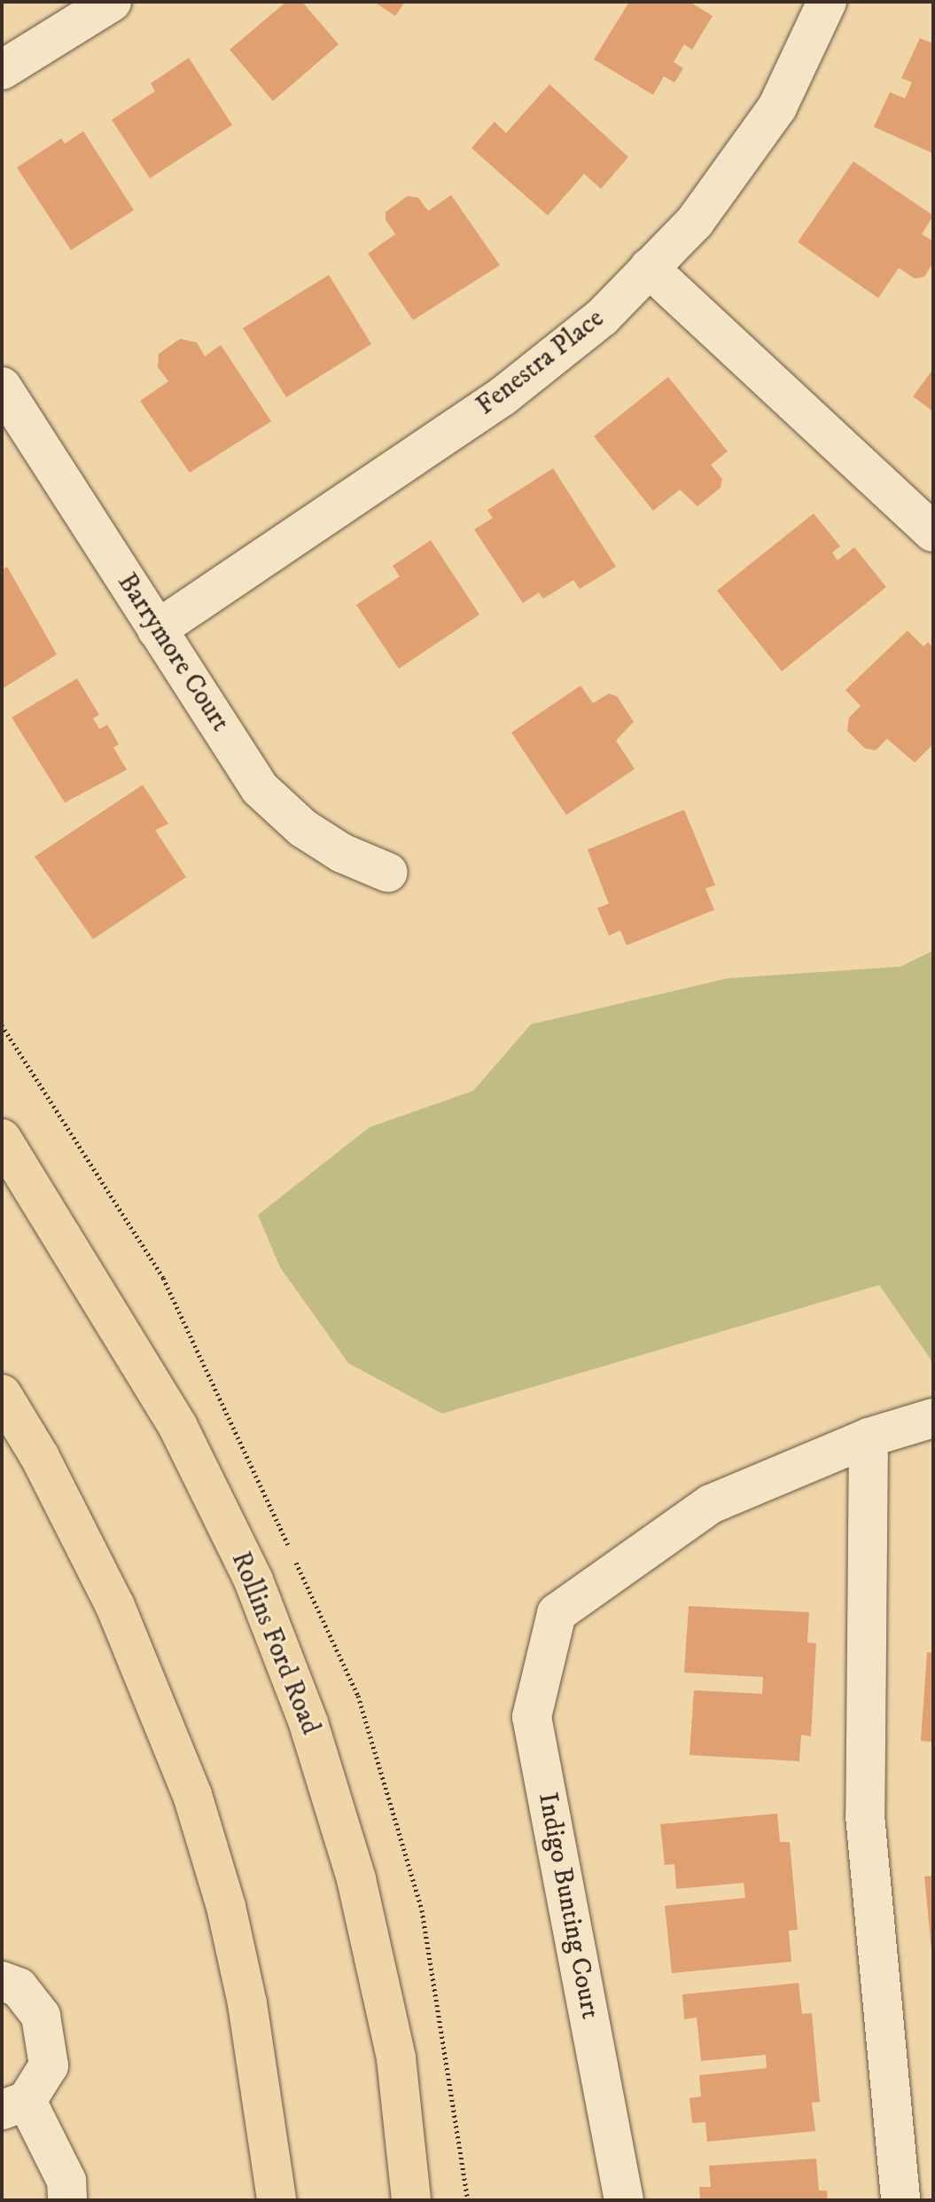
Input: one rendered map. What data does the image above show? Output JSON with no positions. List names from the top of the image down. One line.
{"streets":{"main road":["Rollins Ford Road"],"street":["Fenestra Place","Barrymore Court","Indigo Bunting Court"]},"crossings":[["Fenestra Place","Barrymore Court"]]}
